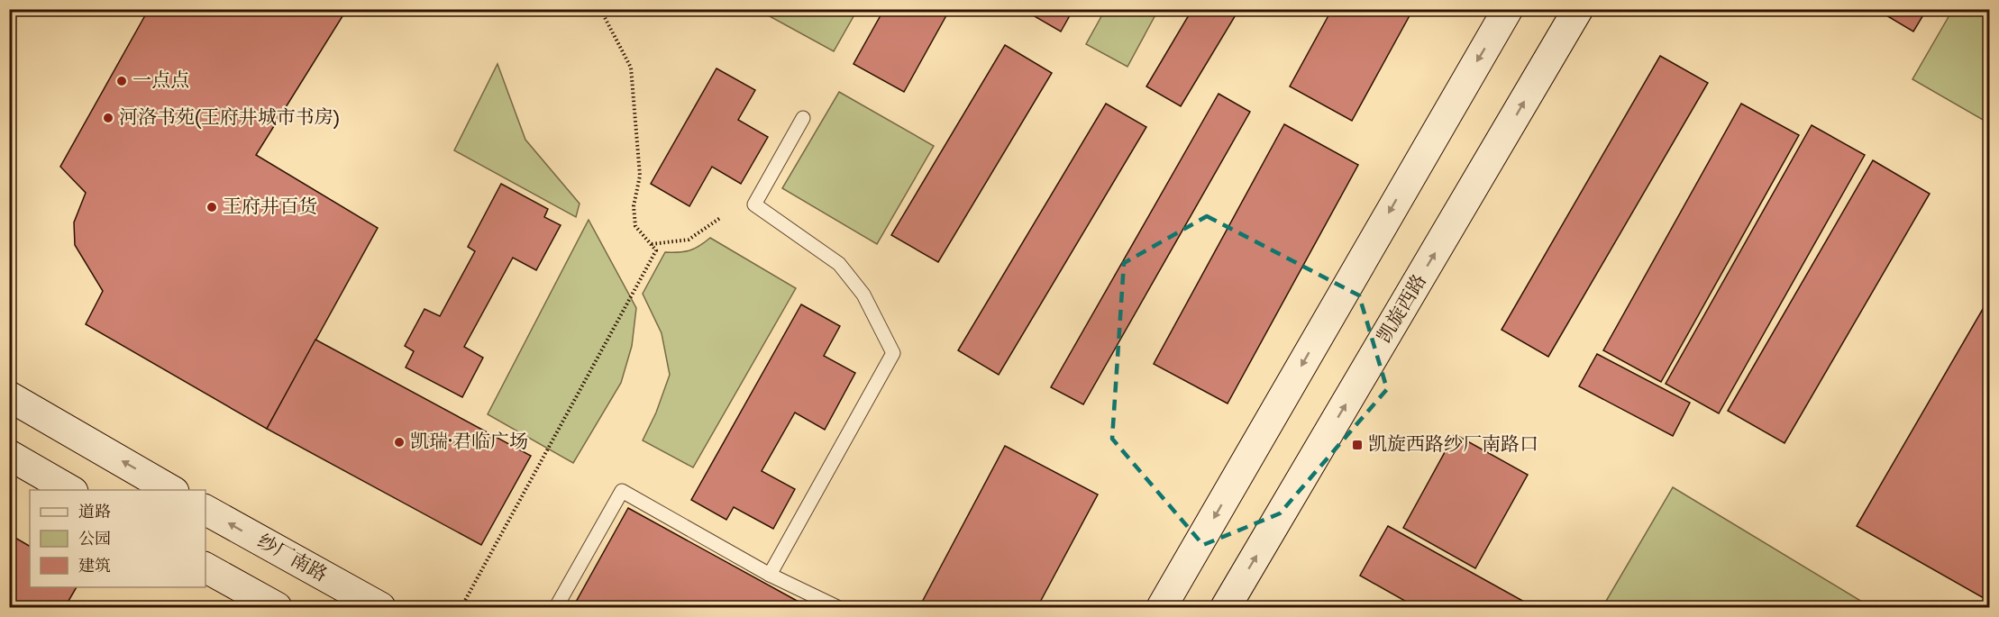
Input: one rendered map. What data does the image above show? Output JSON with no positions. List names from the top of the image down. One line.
{"streets":{"main road":["凯旋西路","纱厂南路"]},"places":{"other":["一点点","河洛书苑(王府井城市书房)","王府井百货","凯瑞·君临广场"],"transit":["凯旋西路纱厂南路口"]},"legend":["道路","公园","建筑"]}
